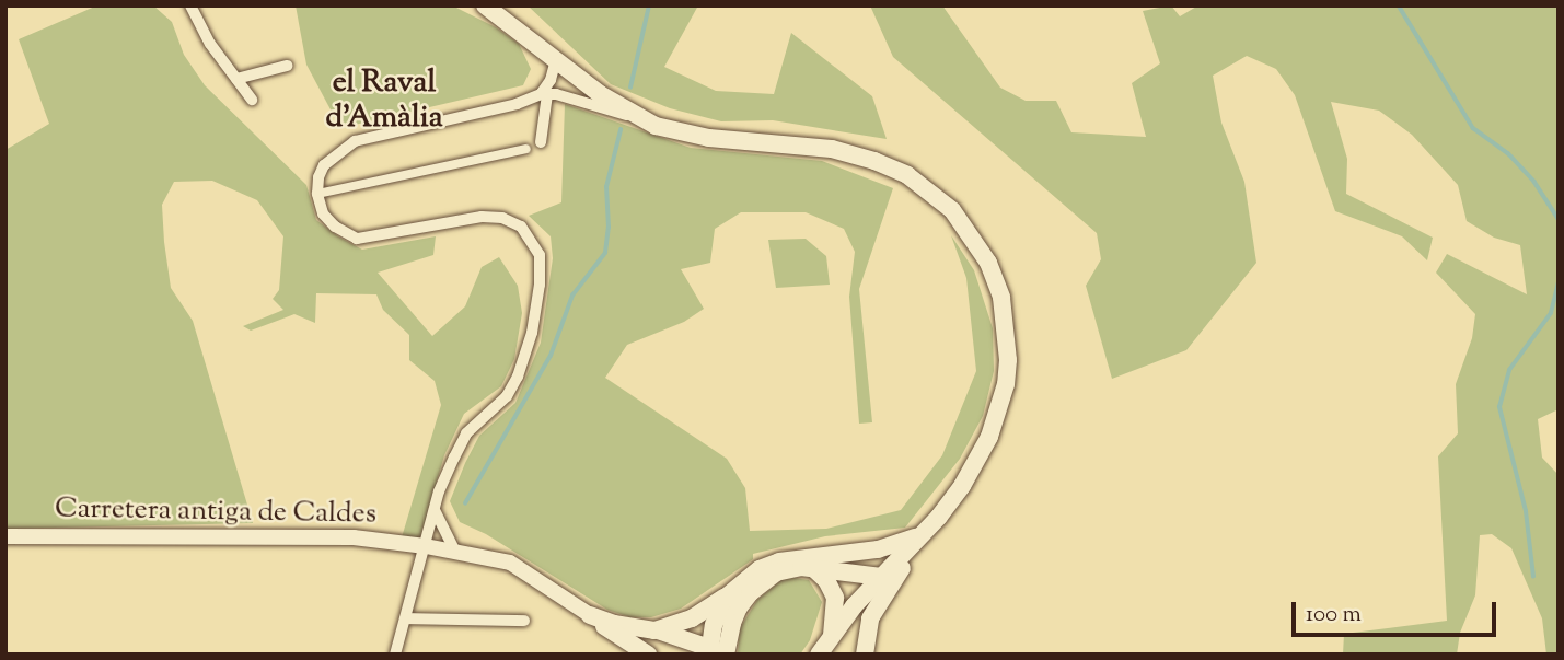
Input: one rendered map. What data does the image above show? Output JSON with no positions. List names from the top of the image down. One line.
{"streets":{"street":["Carretera antiga de Caldes"]},"districts":["el Raval d'Amàlia"],"scale_bar":"100 m"}
